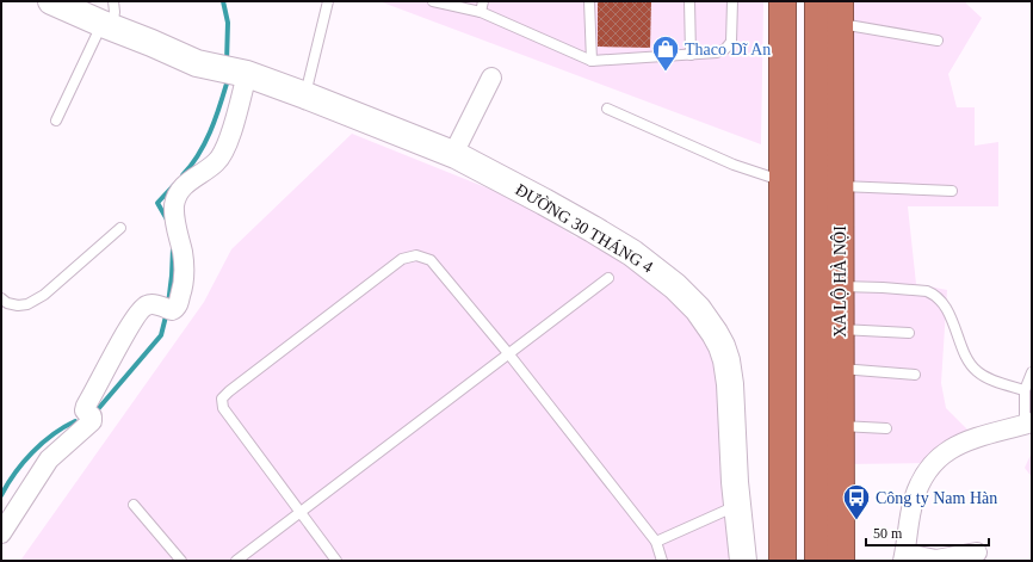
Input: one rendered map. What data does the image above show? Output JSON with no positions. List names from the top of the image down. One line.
{"streets":{"highway":["XA LỘ HÀ NỘI"],"street":["ĐƯỜNG 30 THÁNG 4"]},"places":{"shop":["Thaco Dĩ An"],"bus stop":["Công ty Nam Hàn"]},"scale_bar":"50 m"}
